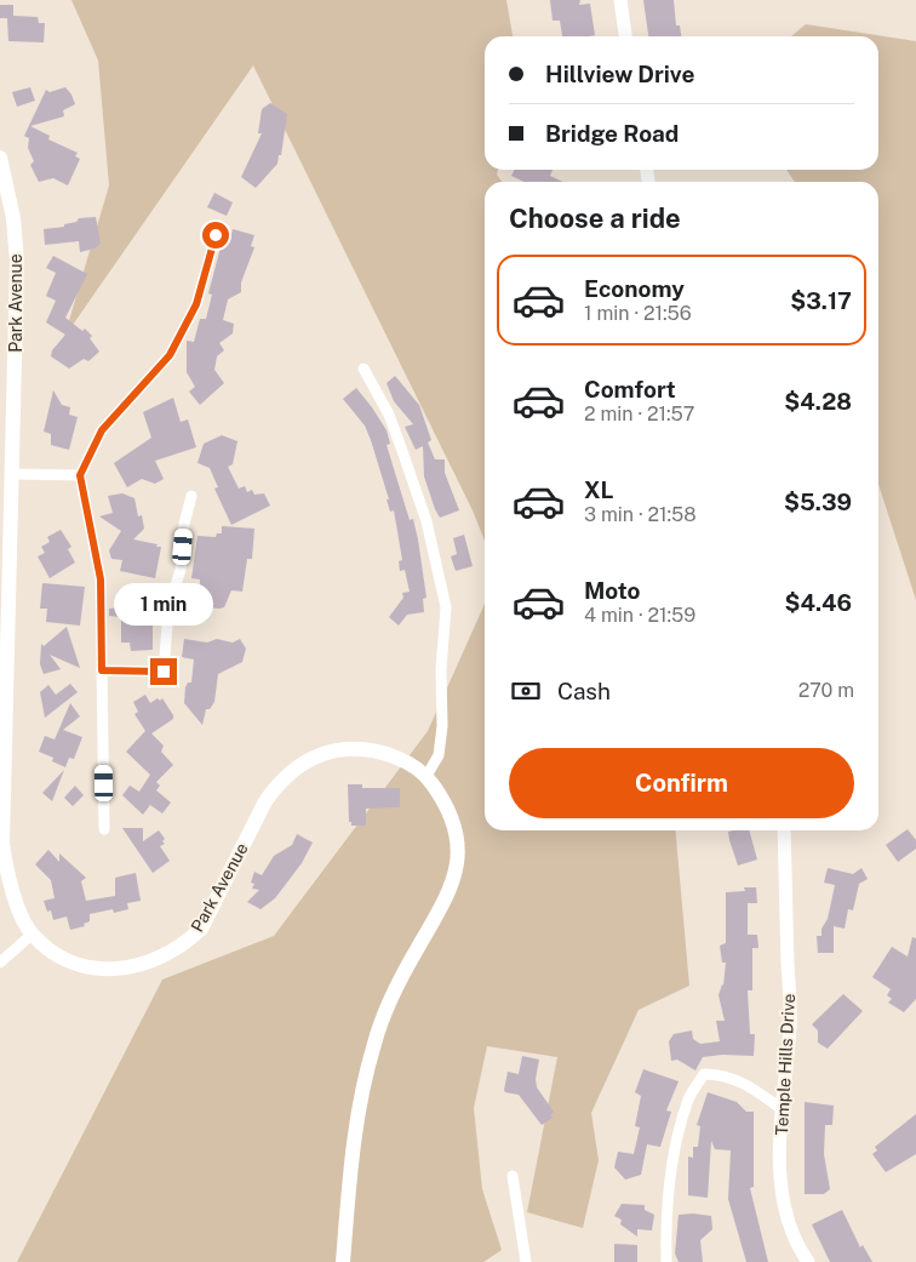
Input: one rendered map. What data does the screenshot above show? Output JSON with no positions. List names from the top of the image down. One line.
{"streets":{"main road":["Park Avenue"],"street":["Temple Hills Drive"]},"page":{"banner":["Hillview Drive","Bridge Road"],"heading":"Choose a ride","list":[{"name":"Economy","note":"1 min · 21:56","value":"$3.17"},{"name":"Comfort","note":"2 min · 21:57","value":"$4.28"},{"name":"XL","note":"3 min · 21:58","value":"$5.39"},{"name":"Moto","note":"4 min · 21:59","value":"$4.46"}],"bubble":"1 min","pay":["Cash","270 m"],"buttons":"Confirm"}}
